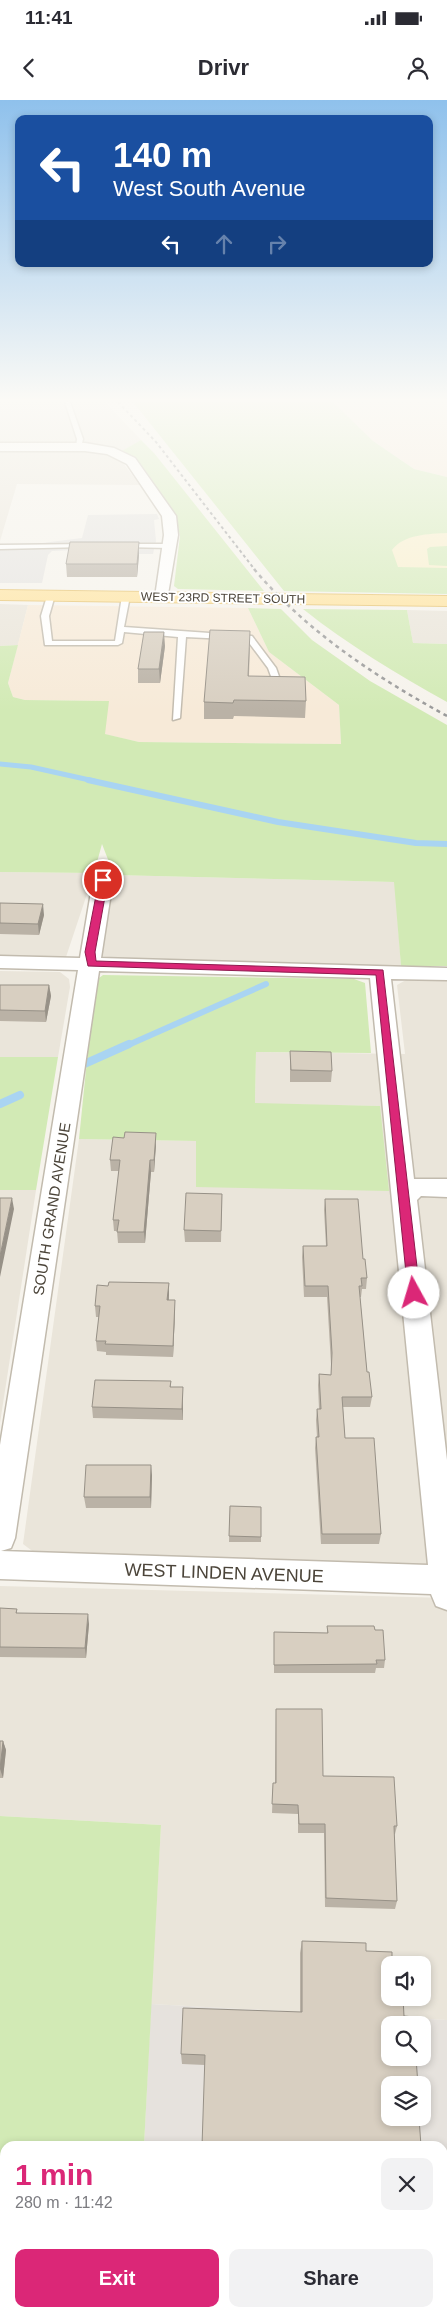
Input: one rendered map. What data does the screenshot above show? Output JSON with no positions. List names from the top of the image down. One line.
{"streets":{"main road":["WEST 23RD STREET SOUTH"],"street":["SOUTH GRAND AVENUE","WEST LINDEN AVENUE"]},"page":{"status":"11:41","header":"Drivr","turn":["140 m","West South Avenue"],"heading":["1 min","280 m · 11:42"],"buttons":["Exit","Share"]}}
